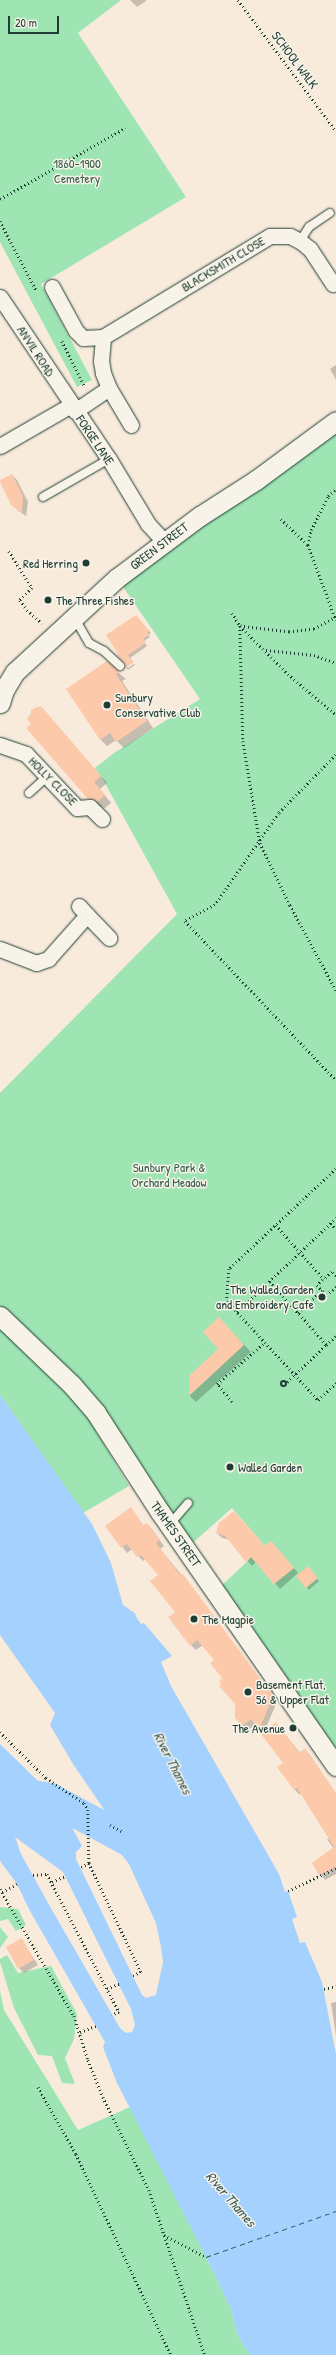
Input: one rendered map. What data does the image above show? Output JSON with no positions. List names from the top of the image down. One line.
{"streets":{"street":["BLACKSMITH CLOSE","ANVIL ROAD","FORGE LANE","GREEN STREET","HOLLY CLOSE","THAMES STREET"],"path":["SCHOOL WALK"]},"crossings":[["ANVIL ROAD","FORGE LANE"],["FORGE LANE","GREEN STREET"]],"water":["River Thames"],"parks":["1860-1900 Cemetery","Sunbury Park & Orchard Meadow"],"places":["Red Herring","The Three Fishes","Sunbury Conservative Club","The Walled Garden and Embroidery Cafe","Walled Garden","The Magpie","Basement Flat, 56 & Upper Flat","The Avenue"],"scale_bar":"20 m"}
